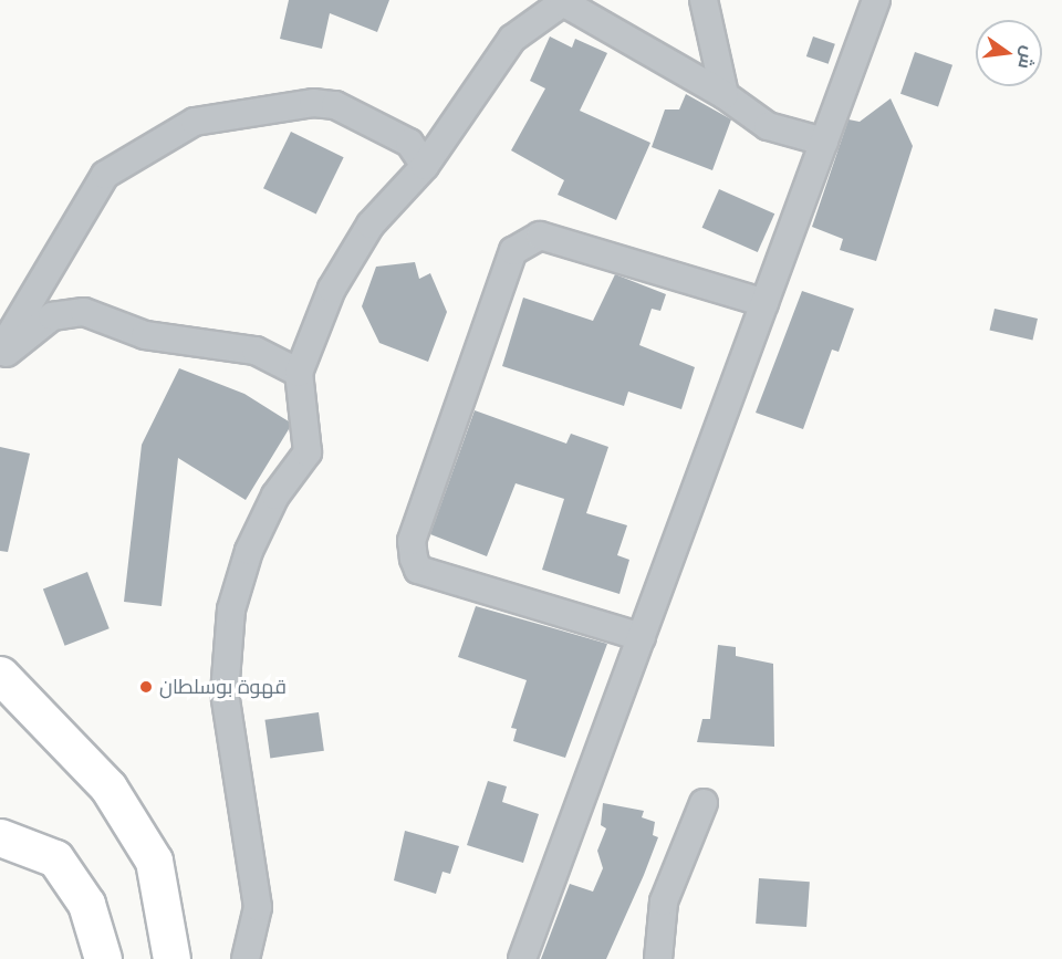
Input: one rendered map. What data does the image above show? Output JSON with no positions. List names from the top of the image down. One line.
{"places":["قهوة بوسلطان"],"north":"right"}
